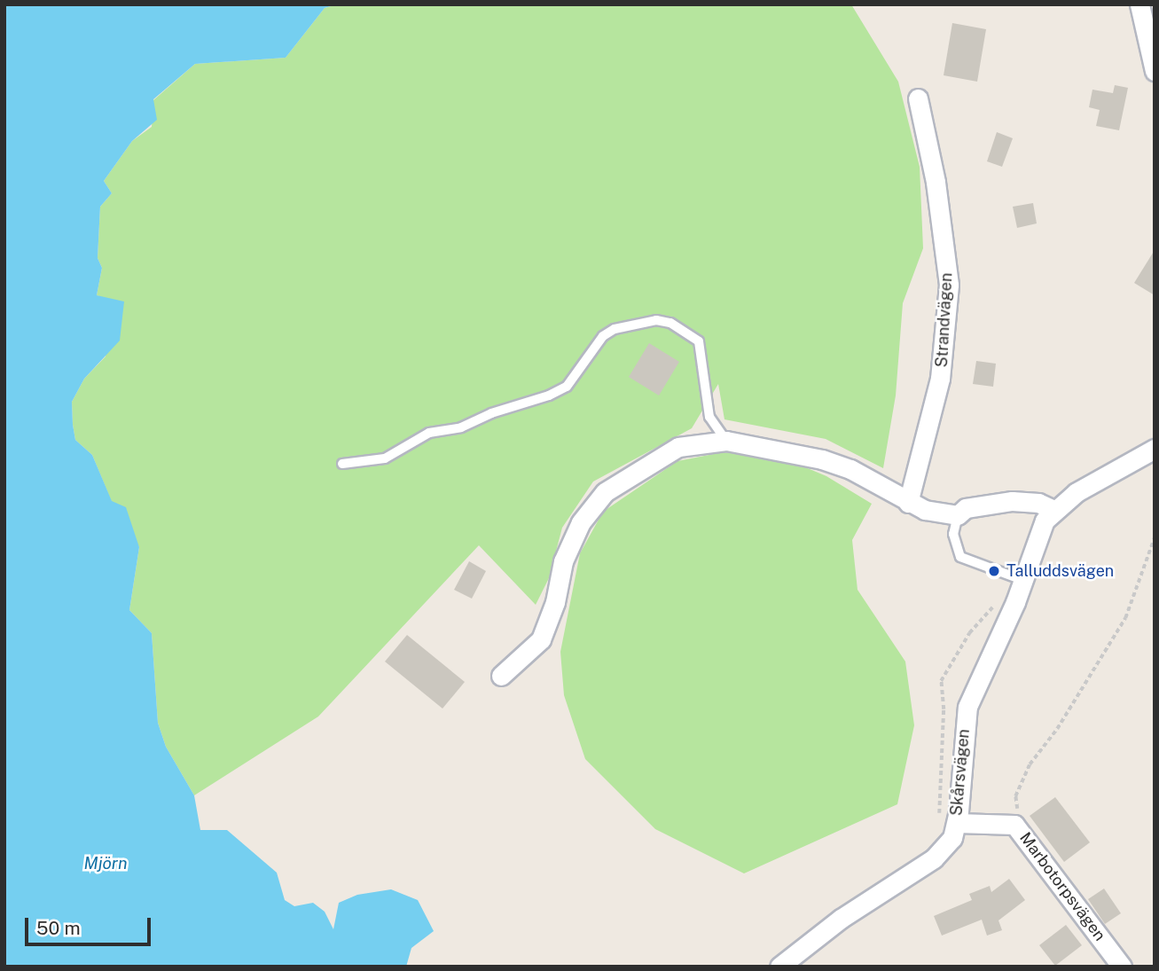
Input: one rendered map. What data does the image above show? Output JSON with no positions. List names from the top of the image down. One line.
{"streets":{"street":["Strandvägen","Skårsvägen","Marbotorpsvägen"]},"crossings":[["Skårsvägen","Marbotorpsvägen"]],"water":["Mjörn"],"places":["Talluddsvägen"],"scale_bar":"50 m"}
